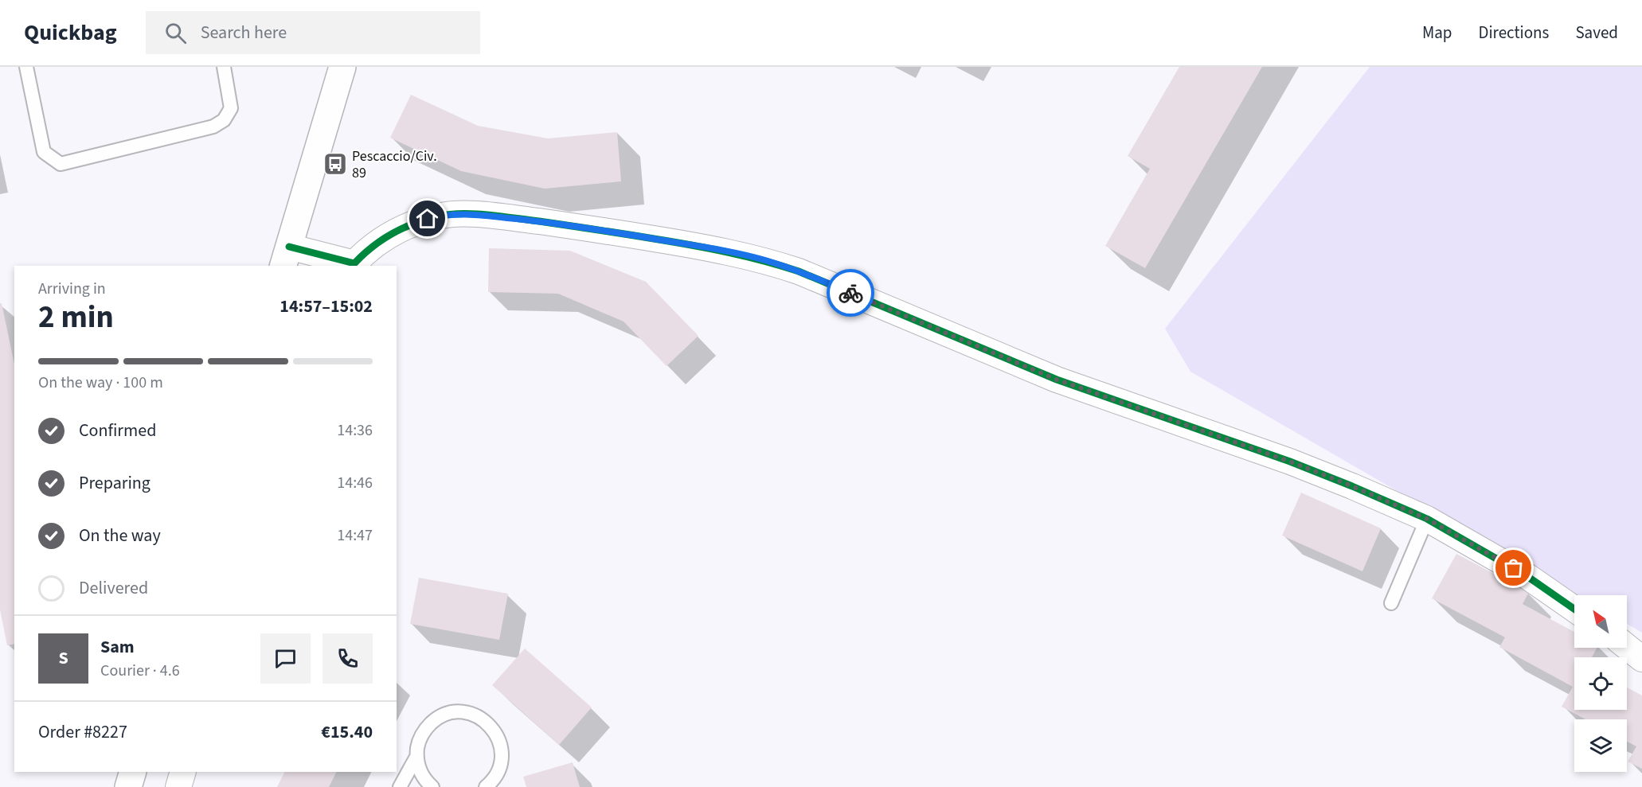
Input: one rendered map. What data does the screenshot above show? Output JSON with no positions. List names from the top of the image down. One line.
{"places":{"bus stop":["Pescaccio/Civ. 89"]},"north":"top left","page":{"header":"Quickbag","search":"Search here","nav":["Map","Directions","Saved"],"heading":["2 min","Arriving in","14:57–15:02"],"panel":["Sam","Courier · 4.6","Order #8227","€15.40"],"bar":"On the way · 100 m","list":[["Confirmed","14:36"],["Preparing","14:46"],["On the way","14:47"],"Delivered"],"round":"S"}}
